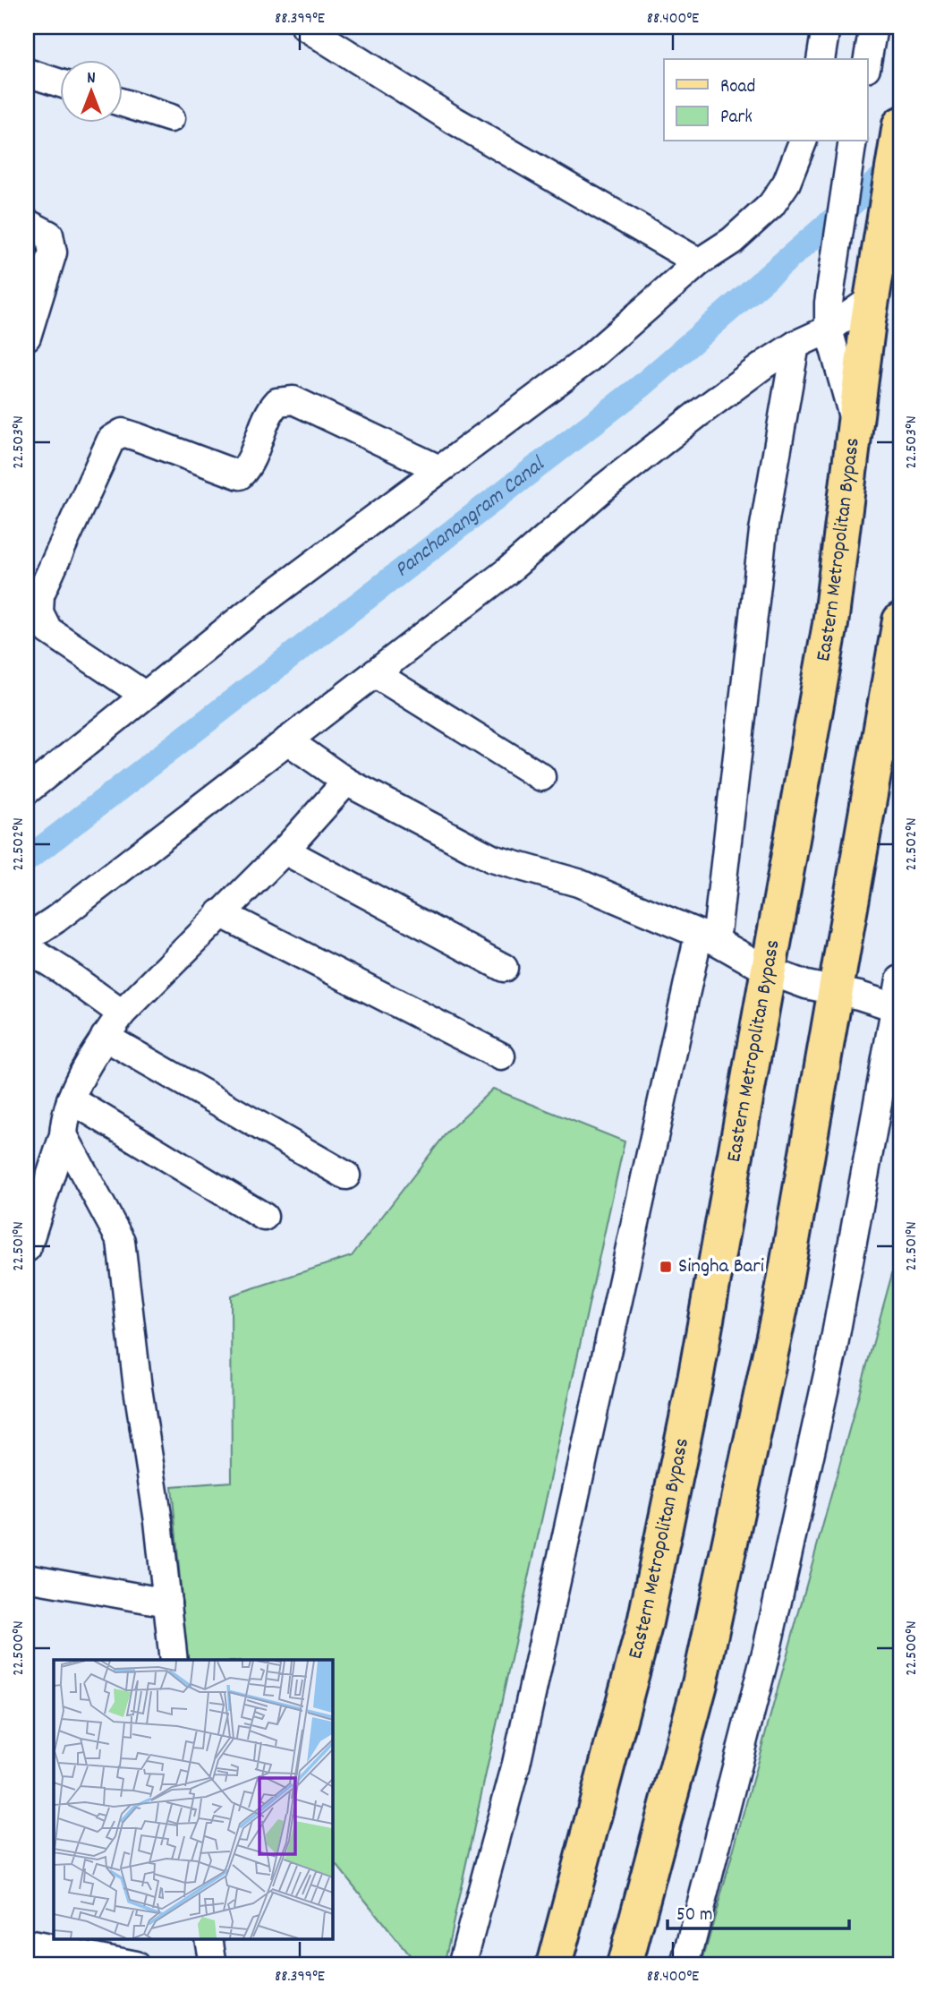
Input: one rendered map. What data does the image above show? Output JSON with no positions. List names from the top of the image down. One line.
{"streets":{"main road":["Eastern Metropolitan Bypass"]},"water":["Panchanangram Canal"],"places":{"transit":["Singha Bari"]},"legend":["Road","Park"],"scale_bar":"50 m","north":"top","coordinates":["88.399°E","88.400°E","22.503°N","22.502°N","22.501°N","22.500°N"]}
